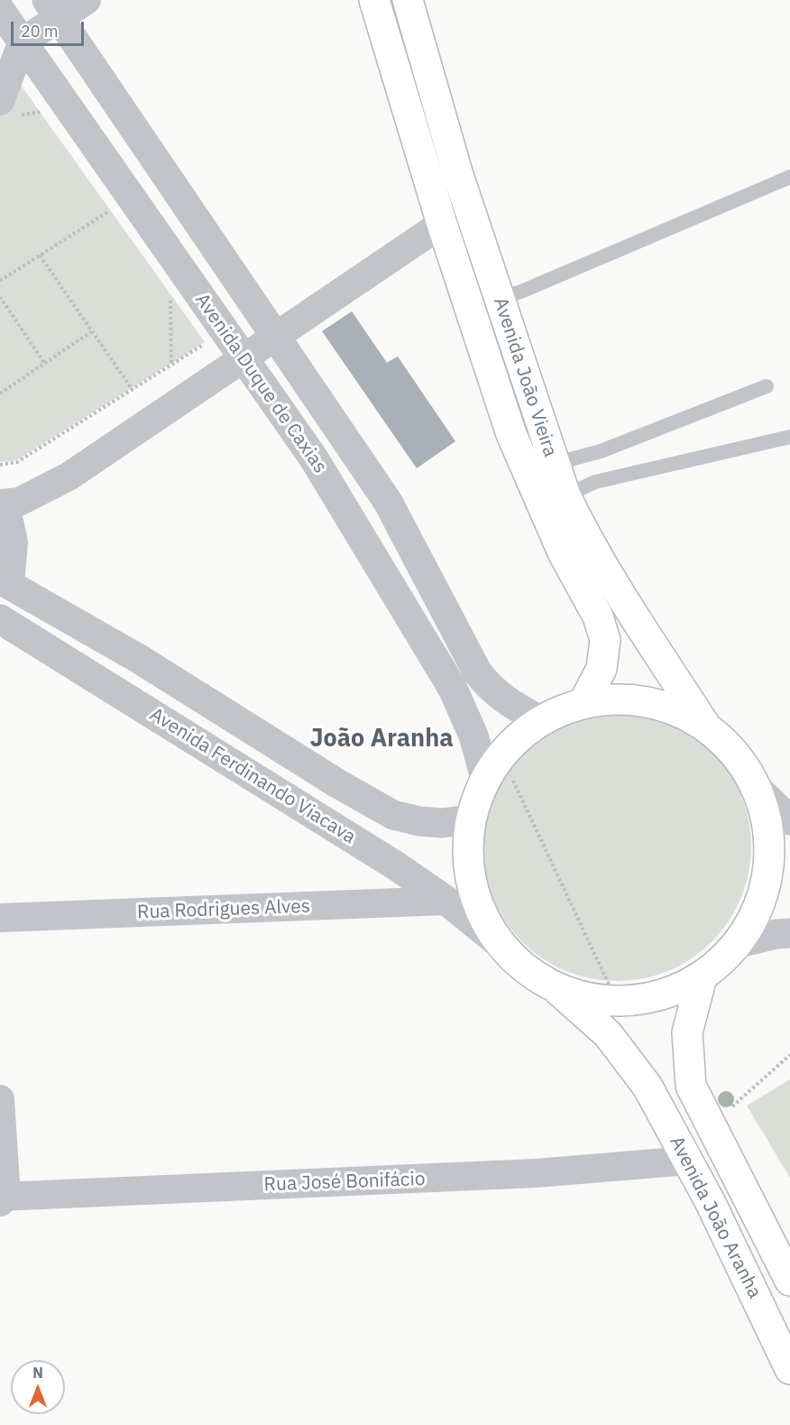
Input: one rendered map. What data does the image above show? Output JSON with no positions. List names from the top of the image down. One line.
{"streets":{"main road":["Avenida João Vieira","Avenida João Aranha"],"street":["Avenida Duque de Caxias","Avenida Ferdinando Viacava","Rua Rodrigues Alves","Rua José Bonifácio"]},"crossings":[["Avenida Ferdinando Viacava","Rua Rodrigues Alves"],["Rua José Bonifácio","Avenida João Aranha"]],"districts":["João Aranha"],"scale_bar":"20 m","north":"top"}
